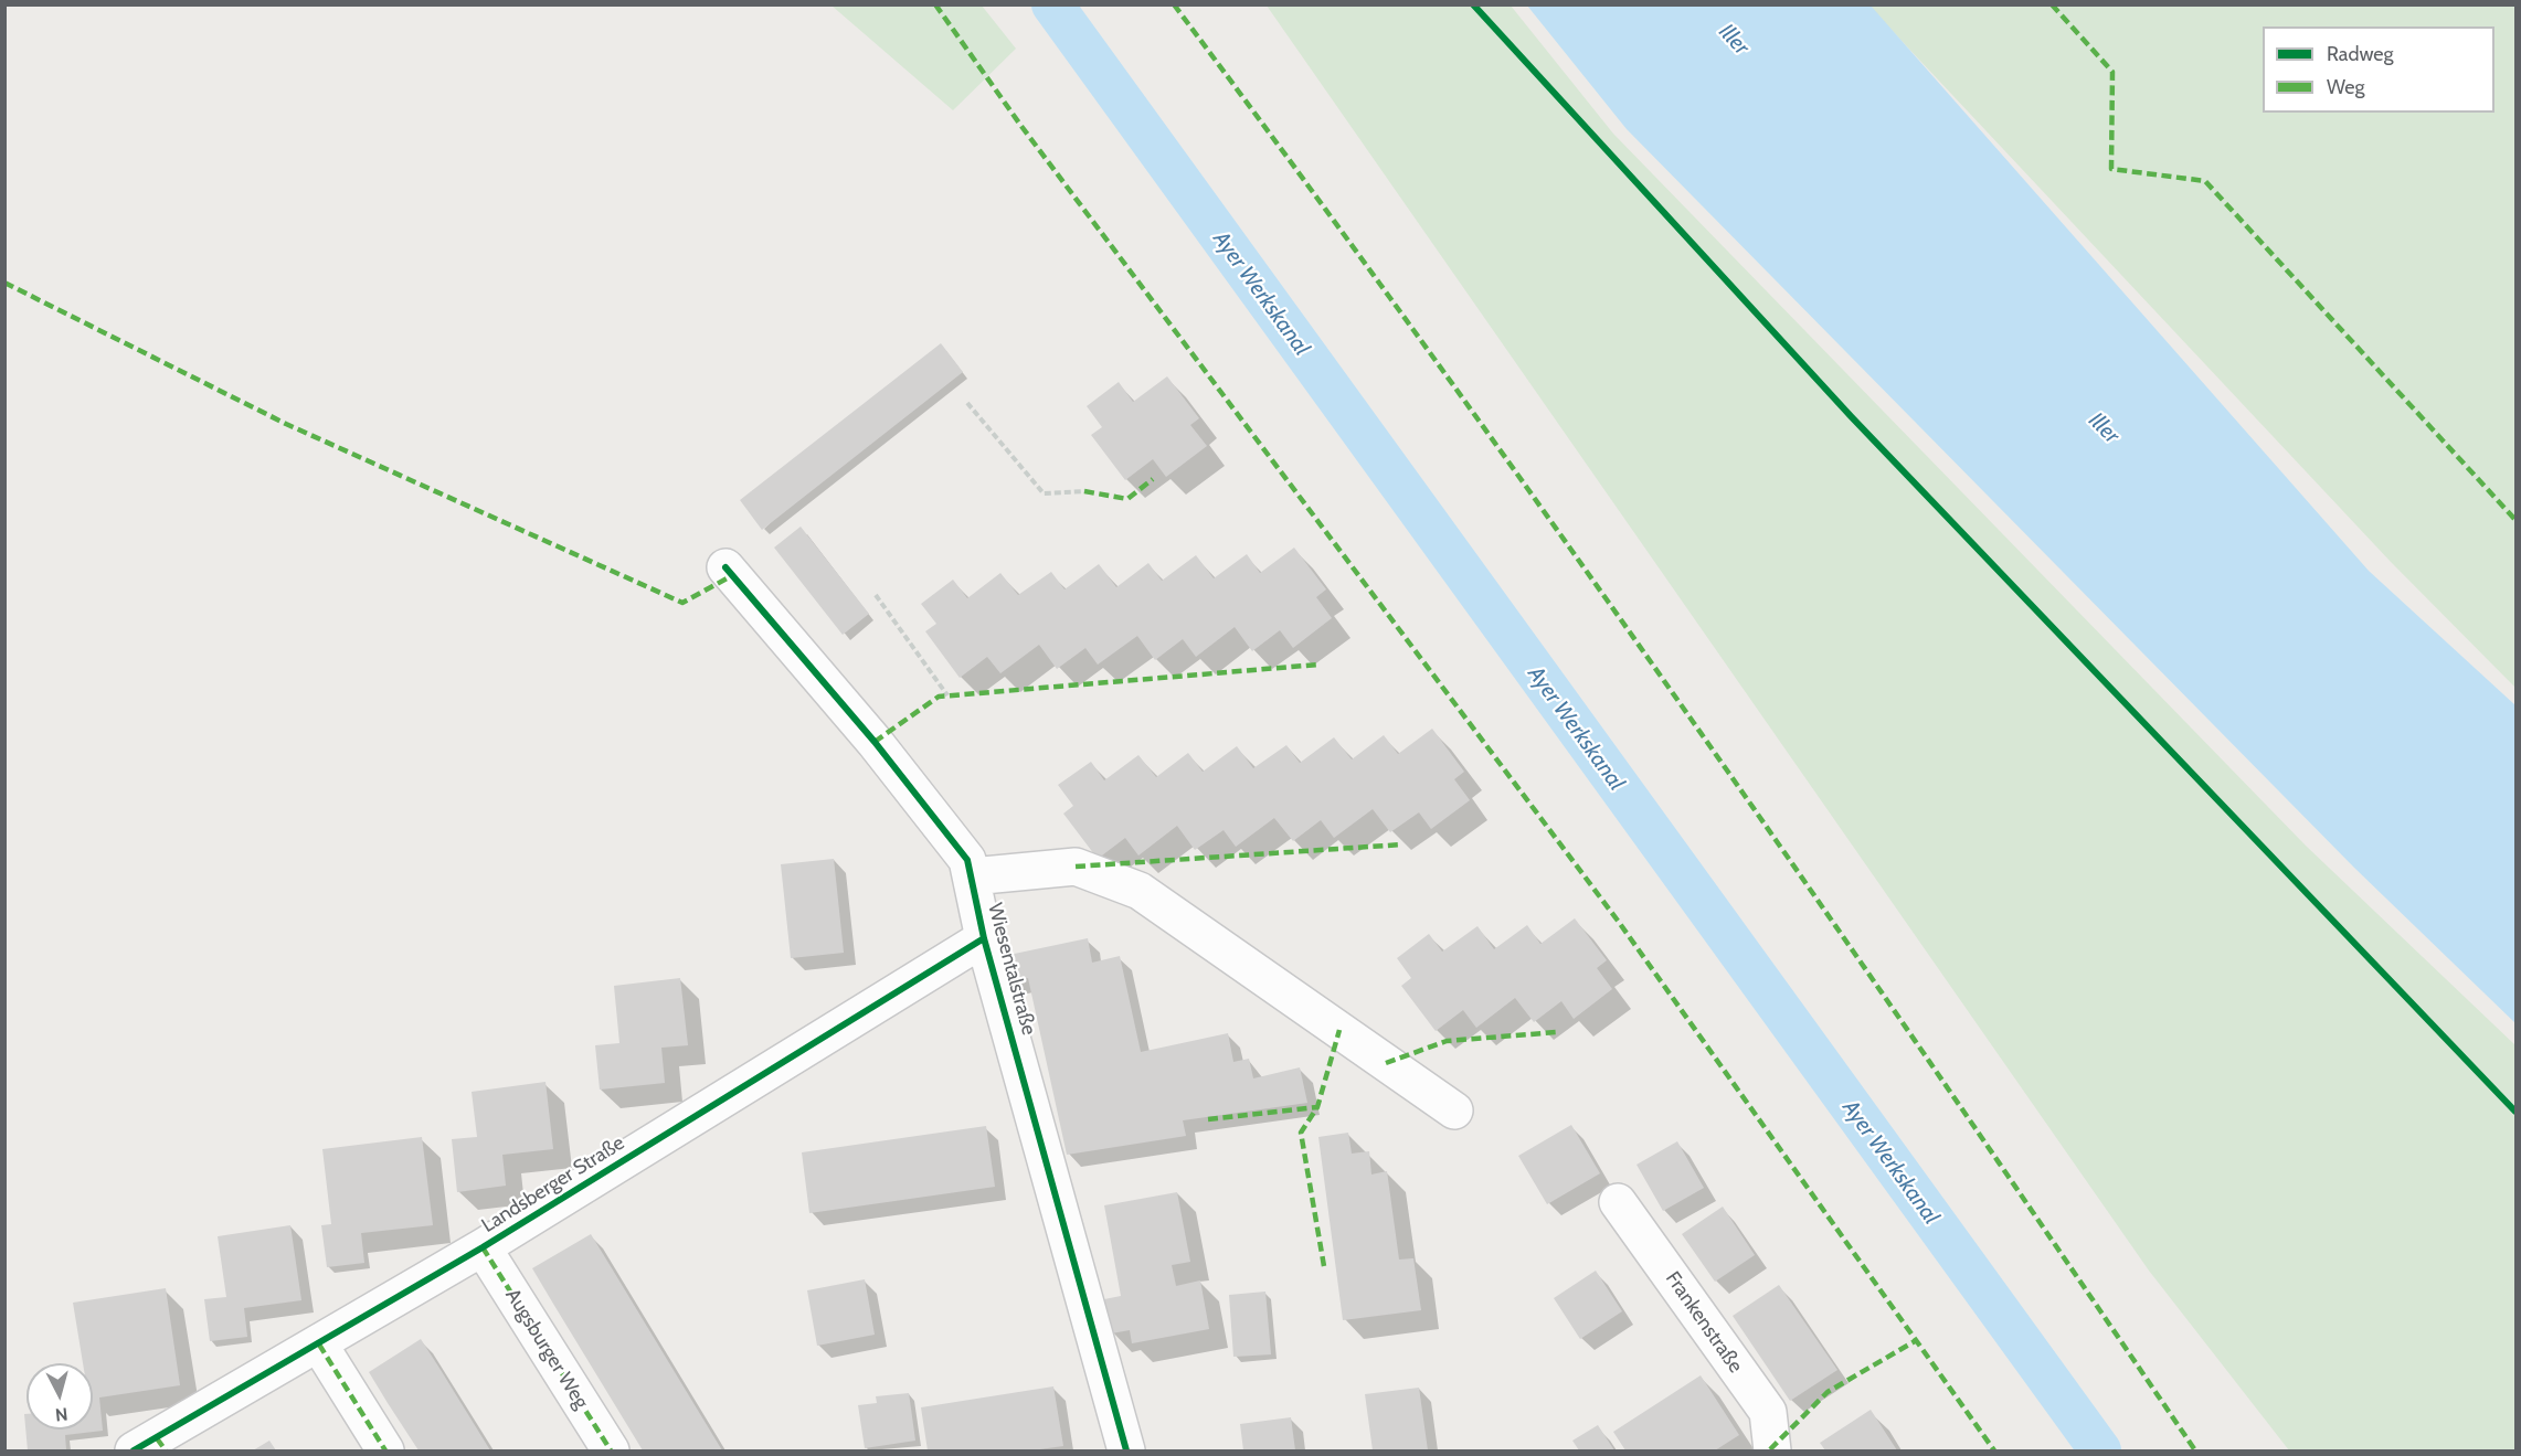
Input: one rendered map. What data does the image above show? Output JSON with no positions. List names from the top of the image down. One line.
{"streets":{"street":["Wiesentalstraße","Landsberger Straße","Frankenstraße","Augsburger Weg"]},"crossings":[["Wiesentalstraße","Landsberger Straße"],["Landsberger Straße","Augsburger Weg"]],"water":["Iller","Ayer Werkskanal"],"legend":["Radweg","Weg"],"north":"bottom"}
